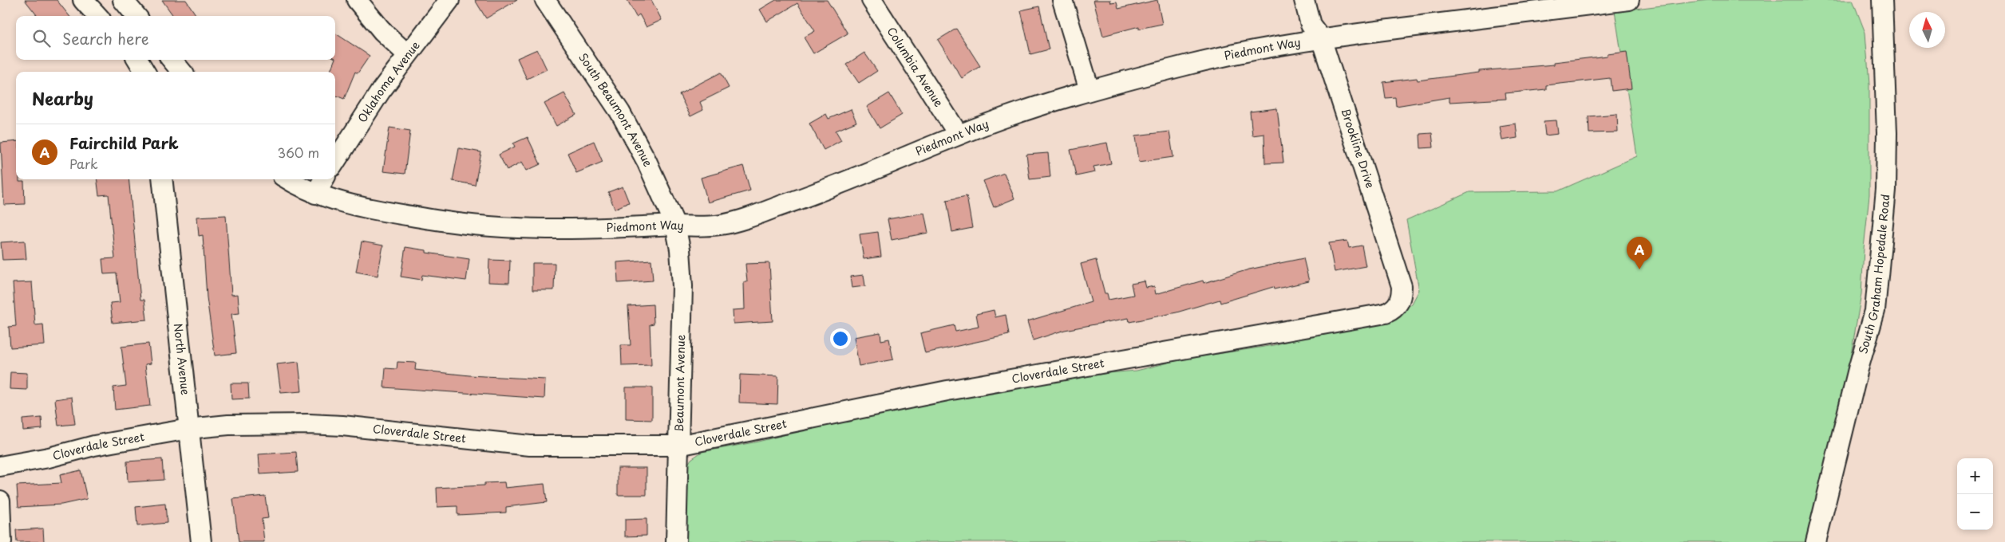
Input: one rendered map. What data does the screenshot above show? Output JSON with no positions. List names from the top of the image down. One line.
{"streets":{"street":["Piedmont Way","Columbia Avenue","Oklahoma Avenue","South Beaumont Avenue","Brookline Drive","South Graham Hopedale Road","North Avenue","Cloverdale Street","Beaumont Avenue"]},"crossings":[["Piedmont Way","Columbia Avenue"],["Piedmont Way","South Beaumont Avenue"],["Piedmont Way","Brookline Drive"],["Piedmont Way","Beaumont Avenue"],["South Beaumont Avenue","Beaumont Avenue"],["Brookline Drive","Cloverdale Street"],["North Avenue","Cloverdale Street"],["Cloverdale Street","Beaumont Avenue"]],"north":"top","page":{"search":"Search here","heading":"Nearby","list":[{"mark":"A","name":"Fairchild Park","note":"Park","value":"360 m"}],"pins":"A","map_buttons":["+","−"]}}
